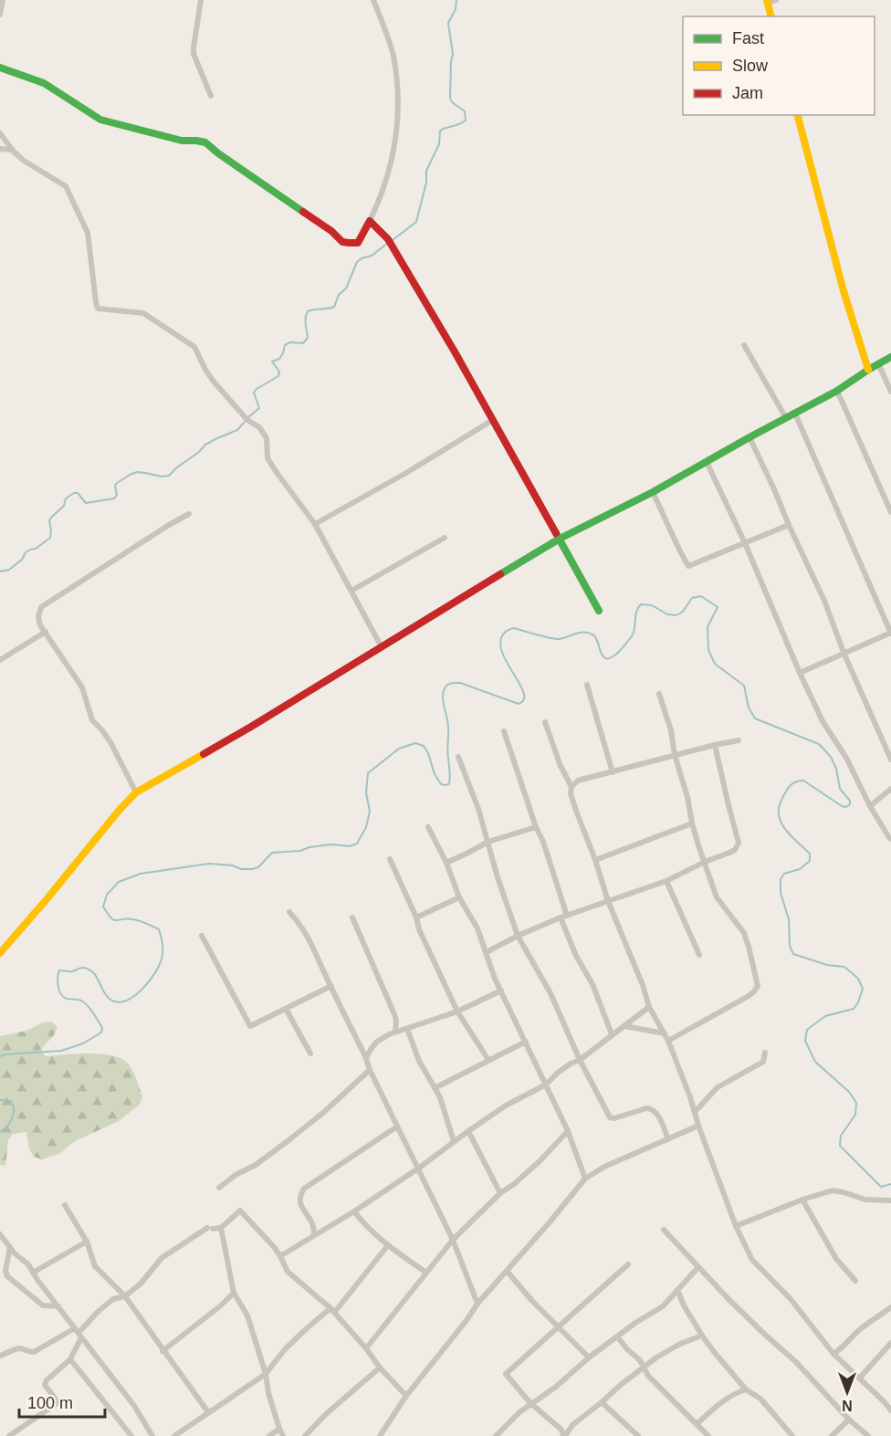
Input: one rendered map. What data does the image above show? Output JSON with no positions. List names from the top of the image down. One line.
{"legend":["Fast","Slow","Jam"],"scale_bar":"100 m","north":"bottom"}
